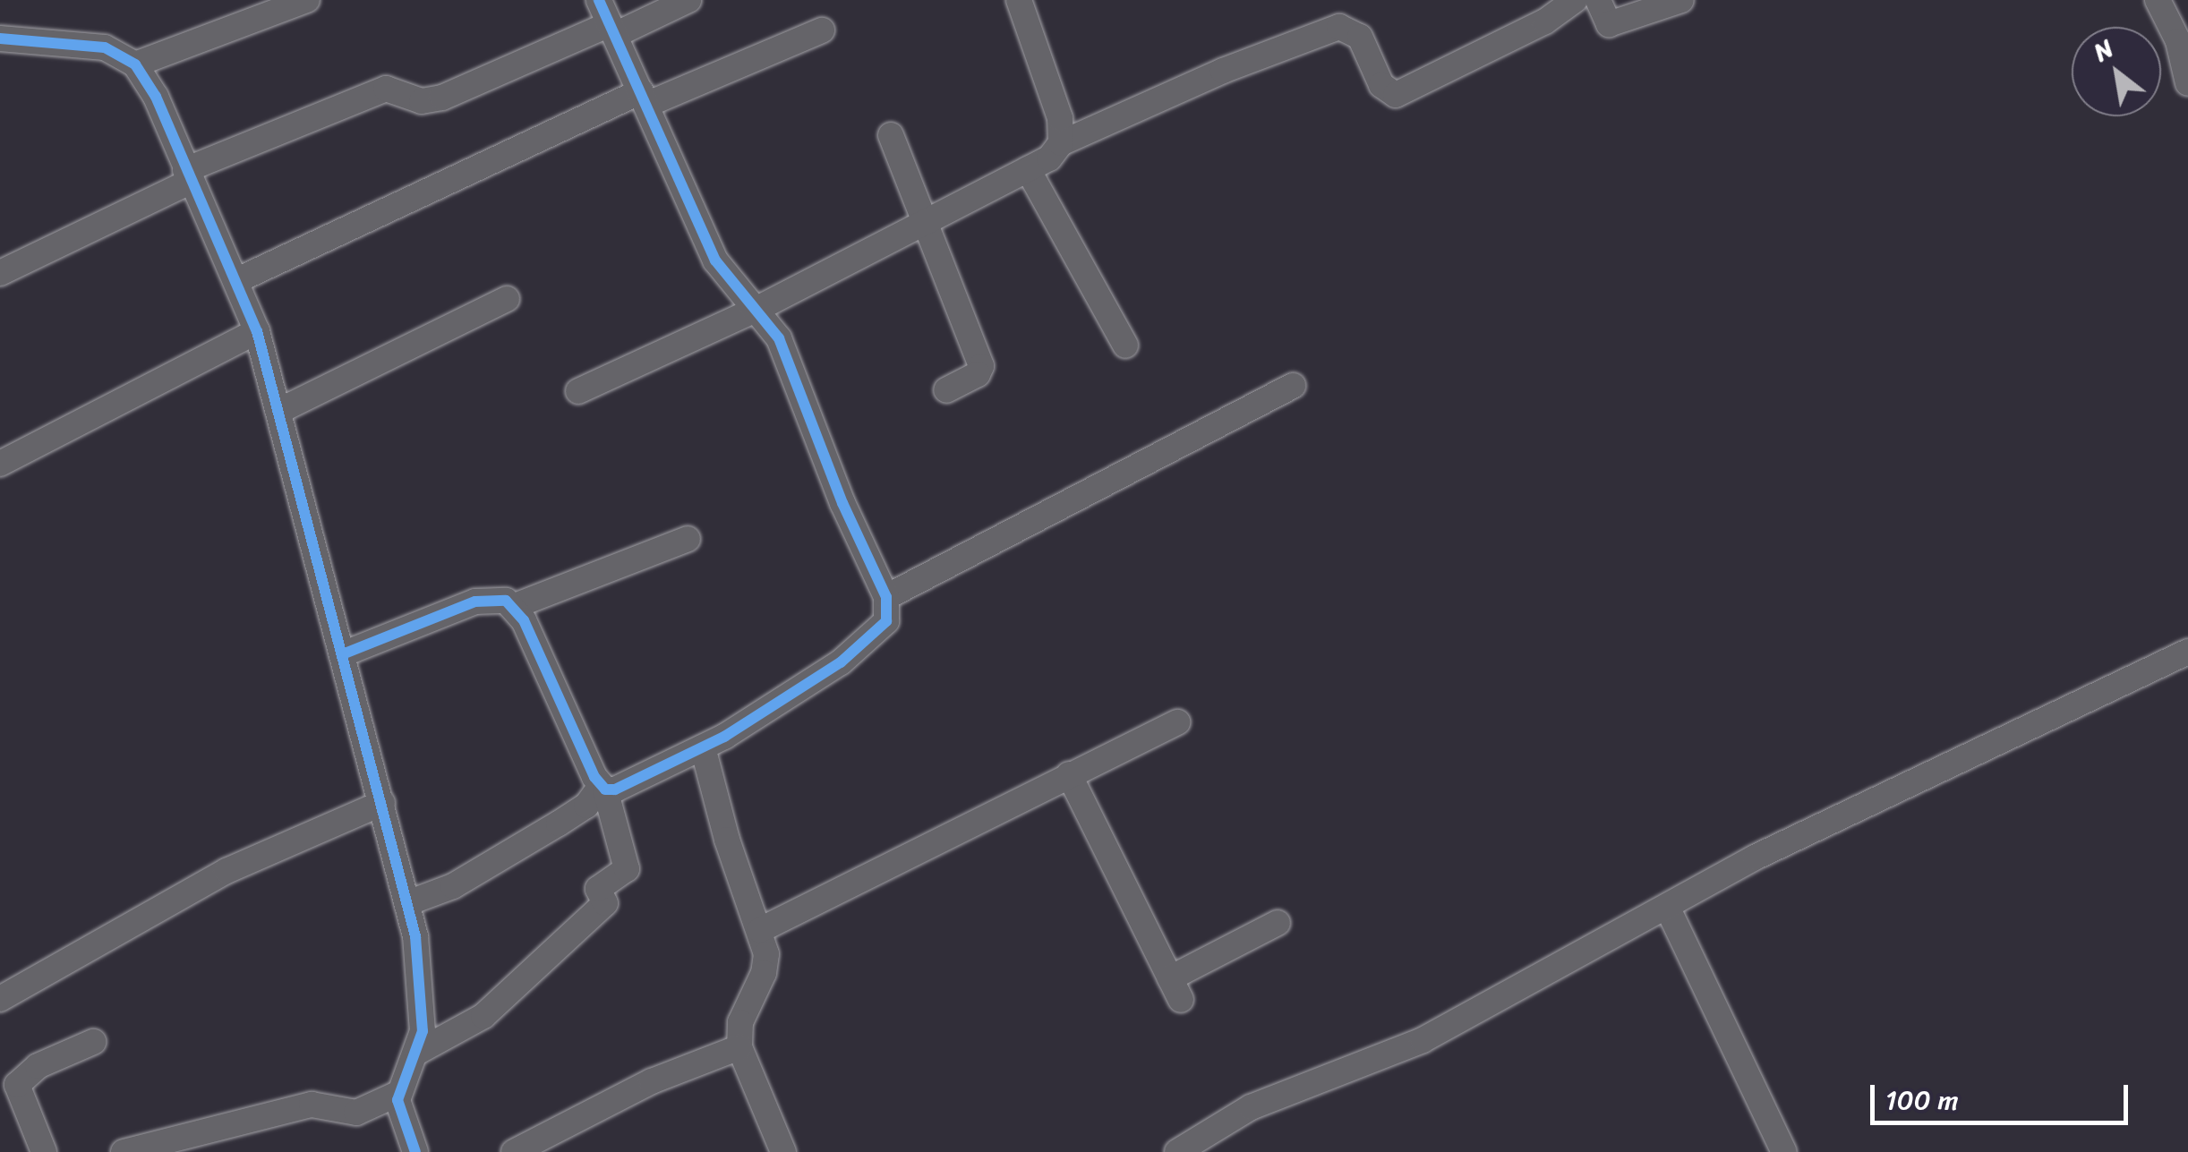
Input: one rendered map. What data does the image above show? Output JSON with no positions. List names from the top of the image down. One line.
{"scale_bar":"100 m","north":"top left"}
